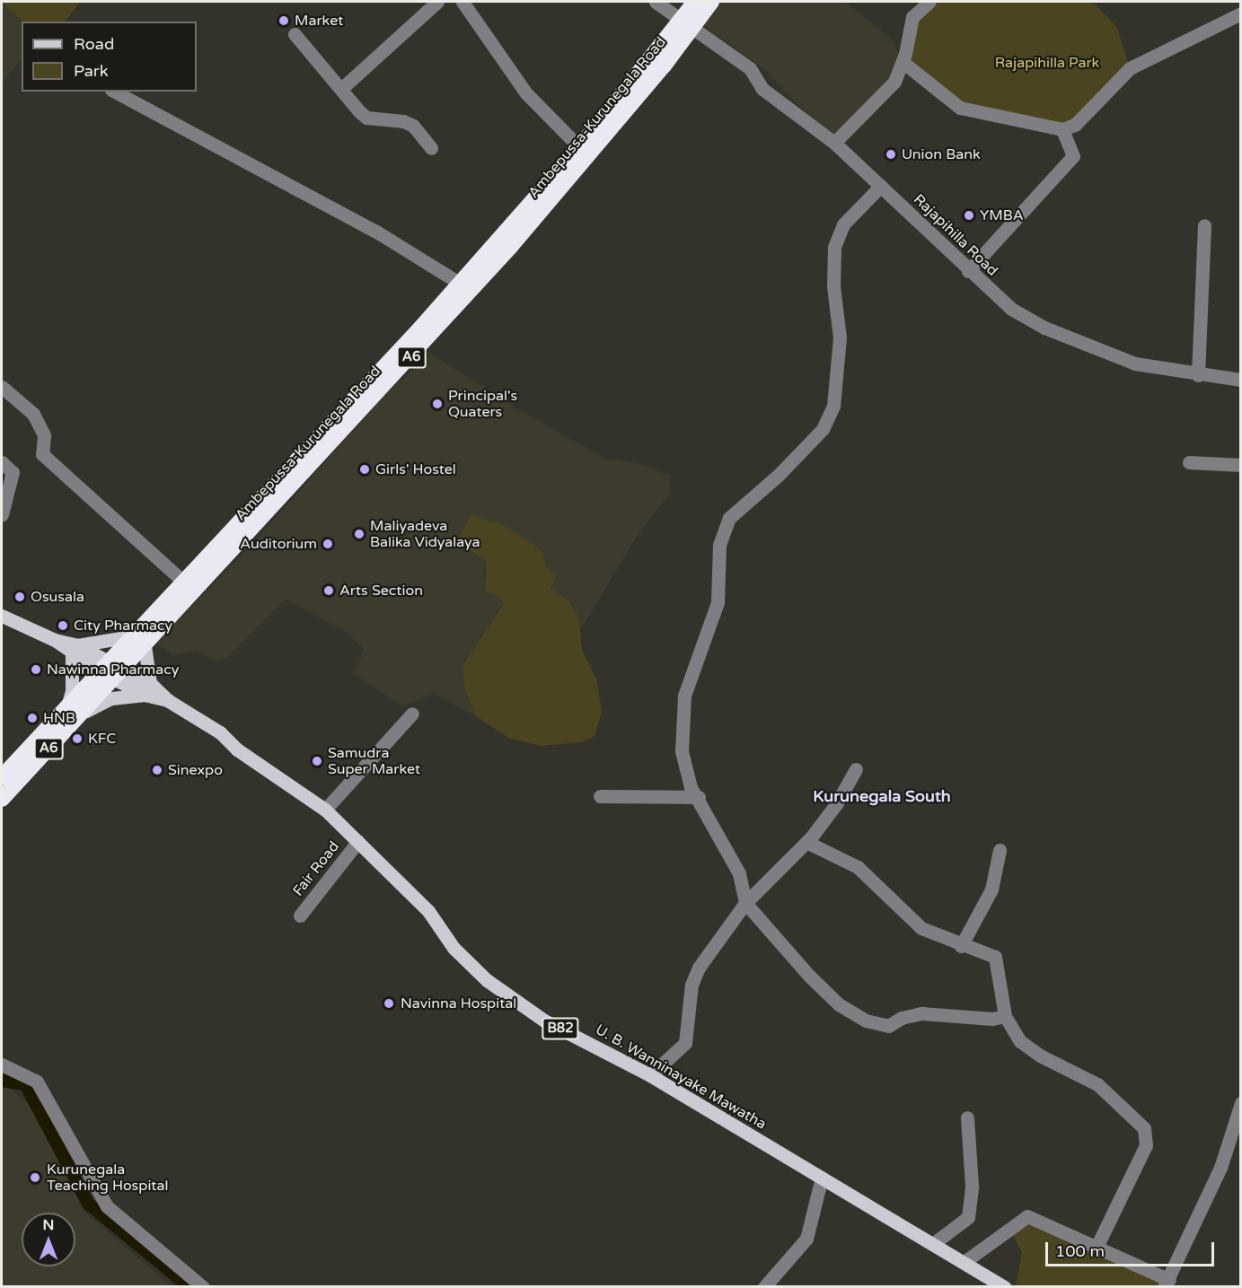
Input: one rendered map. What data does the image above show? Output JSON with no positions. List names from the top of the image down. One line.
{"streets":{"highway":["Ambepussa-Kurunegala Road","A6"],"main road":["B82","U. B. Wanninayake Mawatha"],"street":["Rajapihilla Road","Fair Road"]},"crossings":[["Ambepussa-Kurunegala Road","Rajapihilla Road"],["Ambepussa-Kurunegala Road","B82"],["Ambepussa-Kurunegala Road","U. B. Wanninayake Mawatha"],["Fair Road","U. B. Wanninayake Mawatha"],["B82","U. B. Wanninayake Mawatha"]],"districts":["Kurunegala South"],"parks":["Rajapihilla Park"],"places":["Market","Union Bank","YMBA","Principal's Quaters","Girls' Hostel","Maliyadeva Balika Vidyalaya","Auditorium","Arts Section","Osusala","City Pharmacy","Nawinna Pharmacy","HNB","KFC","Samudra Super Market","Sinexpo","Navinna Hospital","Kurunegala Teaching Hospital"],"legend":["Road","Park"],"scale_bar":"100 m","north":"top"}
